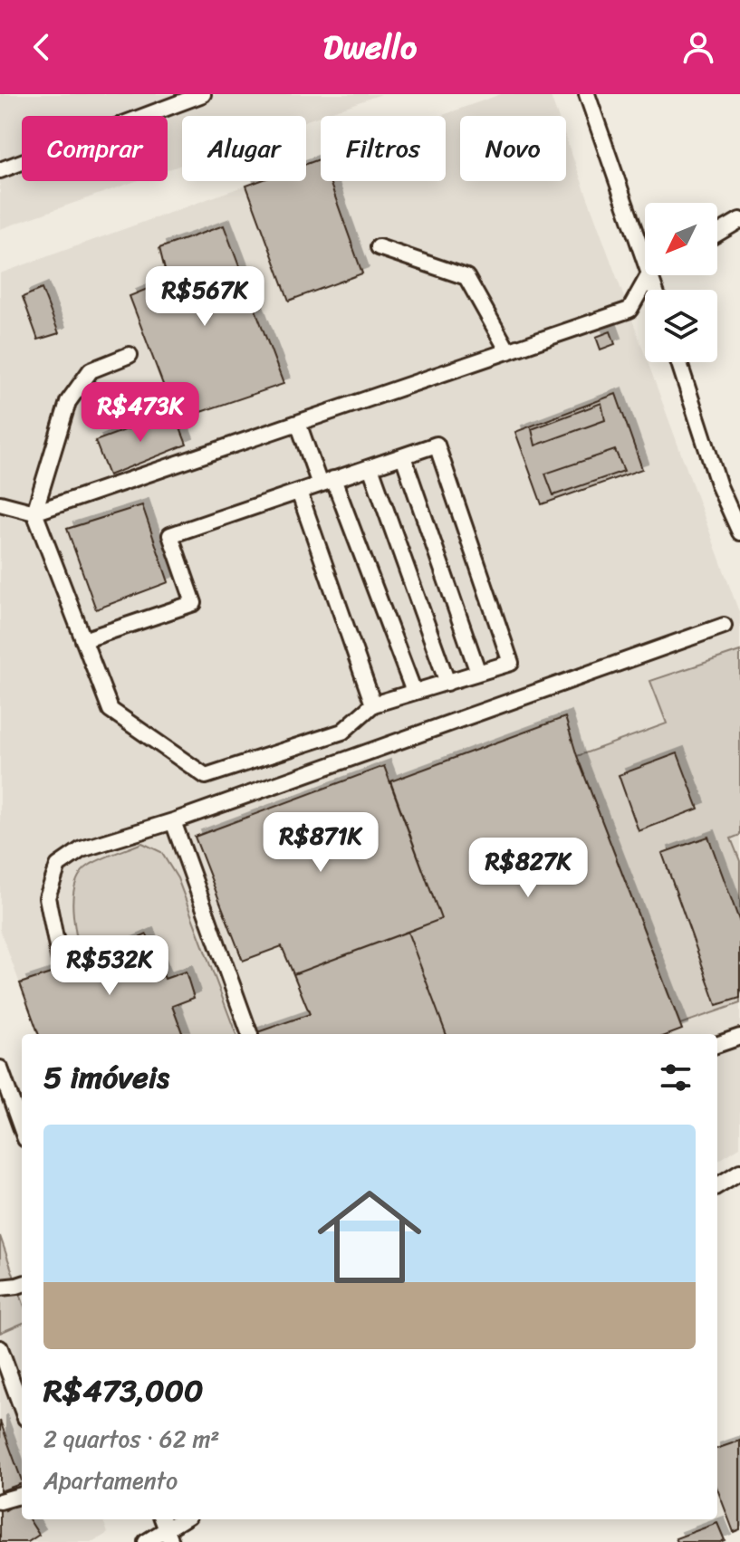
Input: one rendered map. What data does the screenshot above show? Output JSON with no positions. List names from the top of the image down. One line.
{"north":"bottom left","page":{"header":"Dwello","chip":["Comprar","Alugar","Filtros","Novo"],"price":["R$567K","R$473K","R$871K","R$827K","R$532K"],"heading":"5 imóveis","list":[{"name":"R$473,000","note":"2 quartos · 62 m² · Apartamento"}]}}
